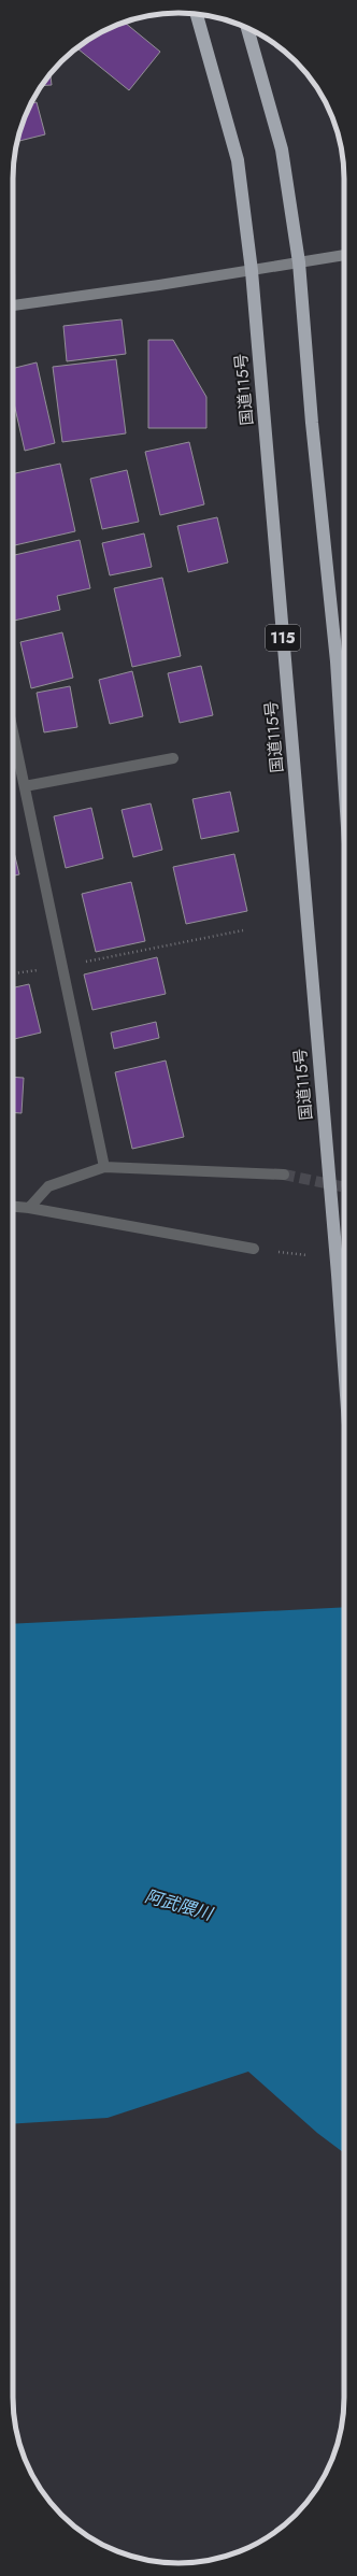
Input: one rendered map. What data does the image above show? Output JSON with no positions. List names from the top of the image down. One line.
{"streets":{"highway":["国道115号","115"]},"water":["阿武隈川"]}
